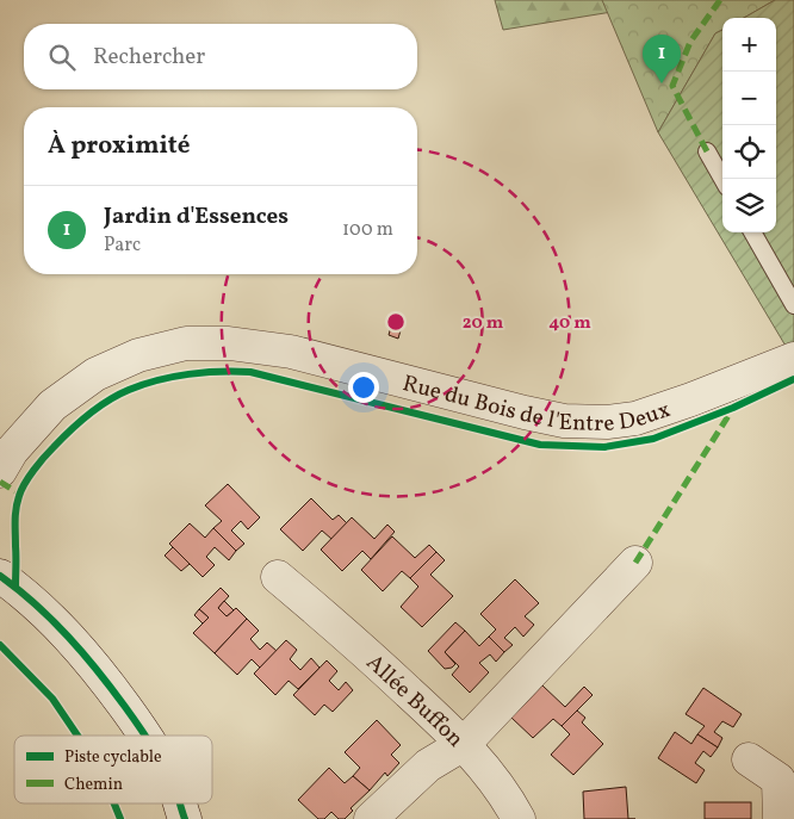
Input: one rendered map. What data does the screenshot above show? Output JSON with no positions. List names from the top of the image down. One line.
{"streets":{"street":["Rue du Bois de l'Entre Deux","Allée Buffon"]},"legend":["Piste cyclable","Chemin"],"page":{"map_buttons":["+","−"],"search":"Rechercher","pins":"1","heading":"À proximité","list":[{"mark":"1","name":"Jardin d'Essences","note":"Parc","value":"100 m"}]},"rings":["20 m","40 m"]}
